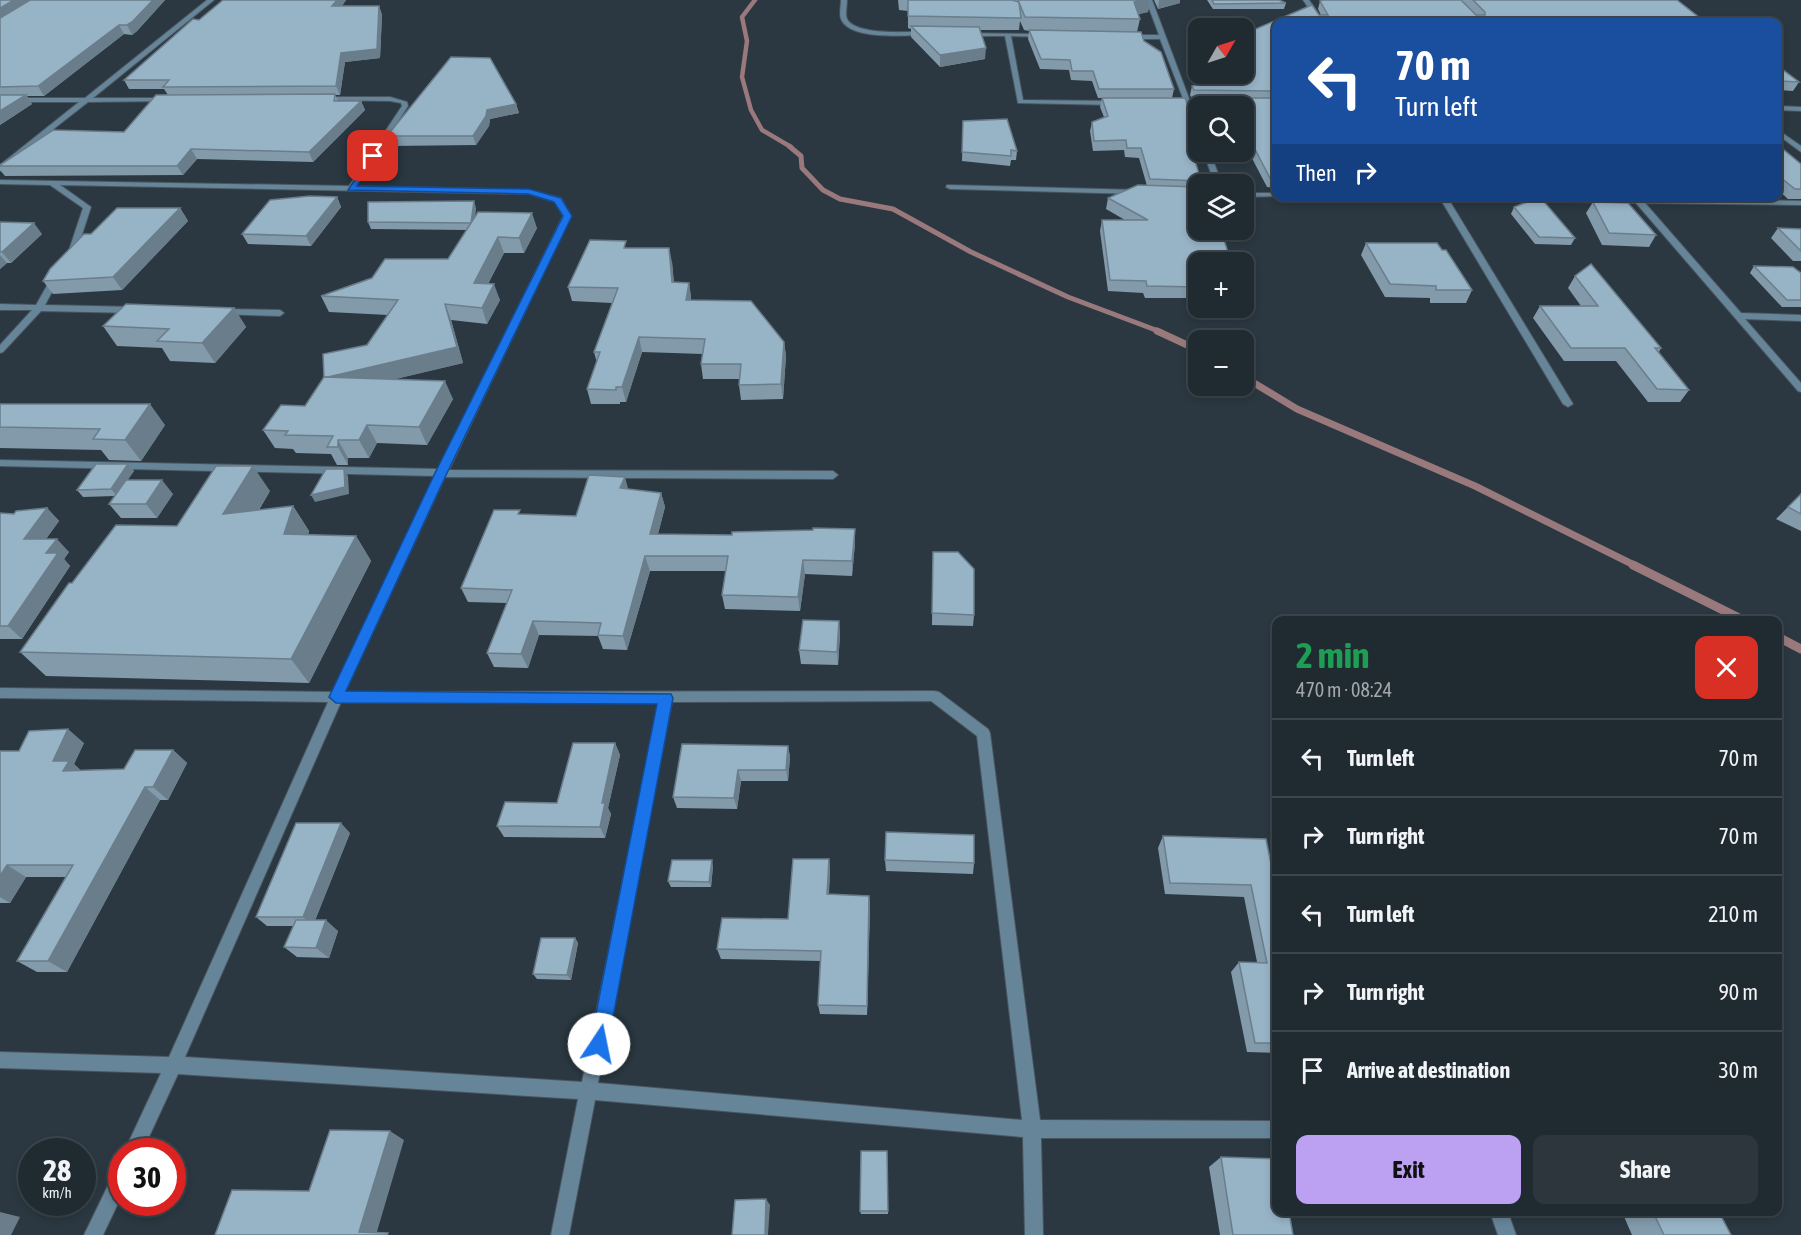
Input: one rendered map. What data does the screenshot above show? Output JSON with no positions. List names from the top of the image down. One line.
{"north":"top right","page":{"map_buttons":["+","−"],"turn":["70 m","Turn left"],"then":"Then","heading":["2 min","470 m · 08:24"],"list":[{"name":"Turn left","value":"70 m"},{"name":"Turn right","value":"70 m"},{"name":"Turn left","value":"210 m"},{"name":"Turn right","value":"90 m"},{"name":"Arrive at destination","value":"30 m"}],"buttons":["Exit","Share"],"speed":"28 km/h","limit":"30"}}
